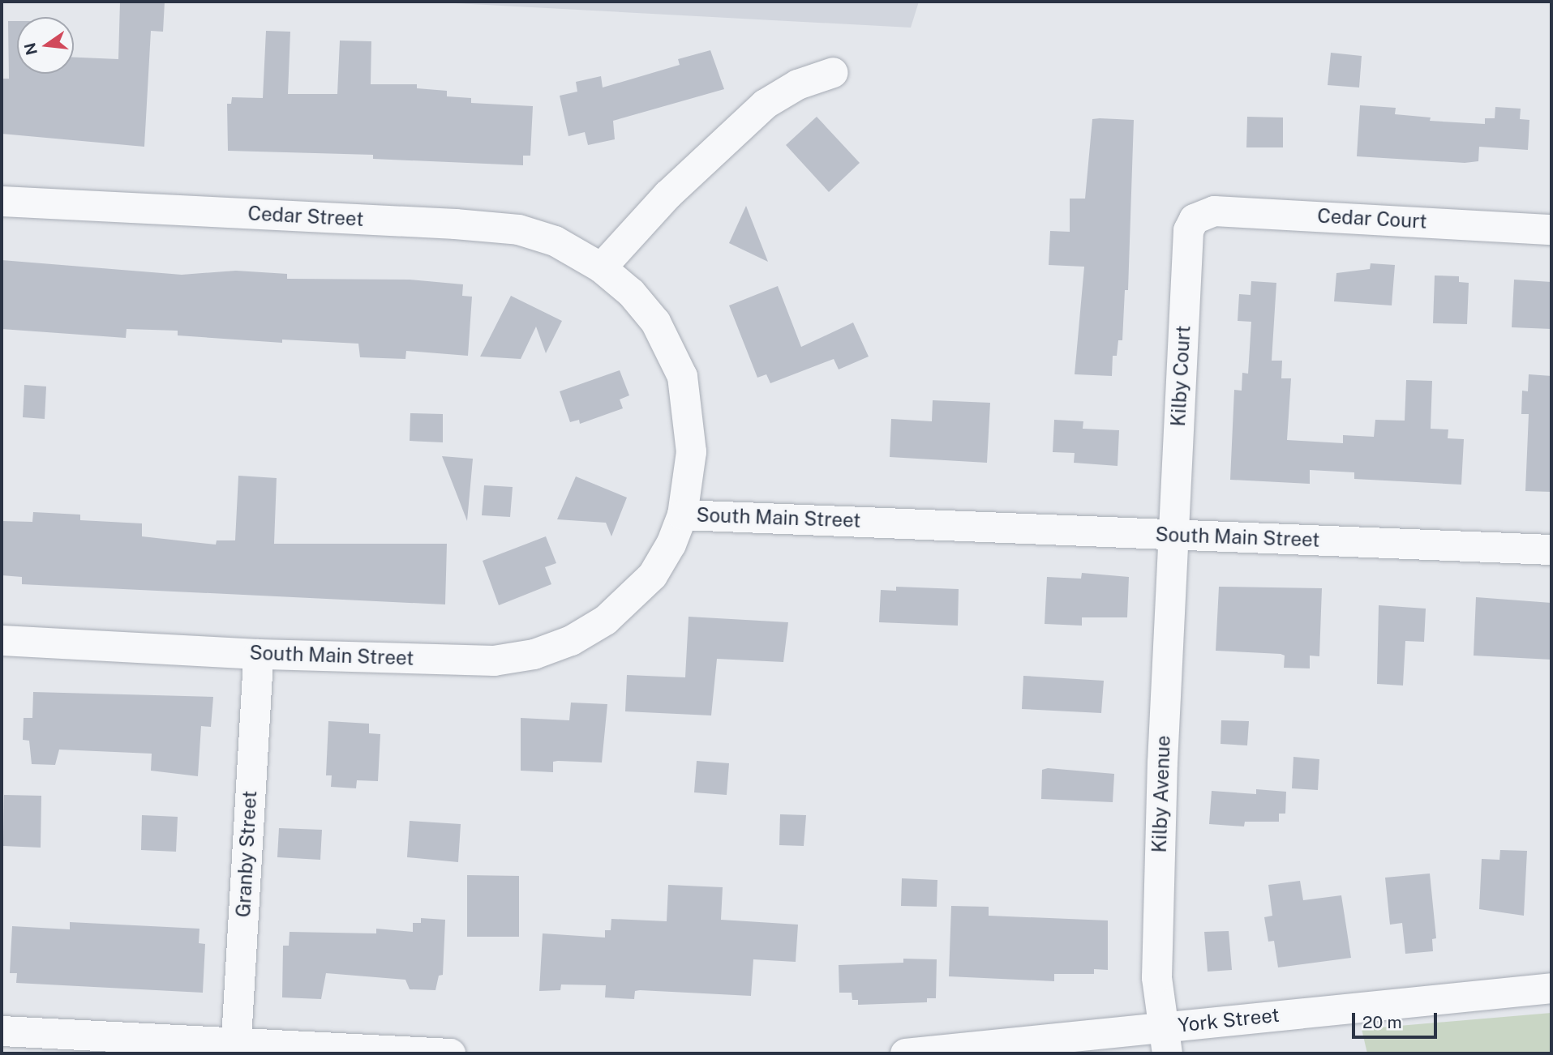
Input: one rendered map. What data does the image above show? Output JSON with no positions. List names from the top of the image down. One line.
{"streets":{"street":["Cedar Street","Cedar Court","Kilby Court","South Main Street","Kilby Avenue","Granby Street","York Street"]},"crossings":[["Cedar Street","South Main Street"],["Cedar Court","Kilby Court"],["Kilby Court","South Main Street"],["Kilby Court","Kilby Avenue"],["South Main Street","Kilby Avenue"],["South Main Street","Granby Street"],["Kilby Avenue","York Street"]],"scale_bar":"20 m","north":"left"}
